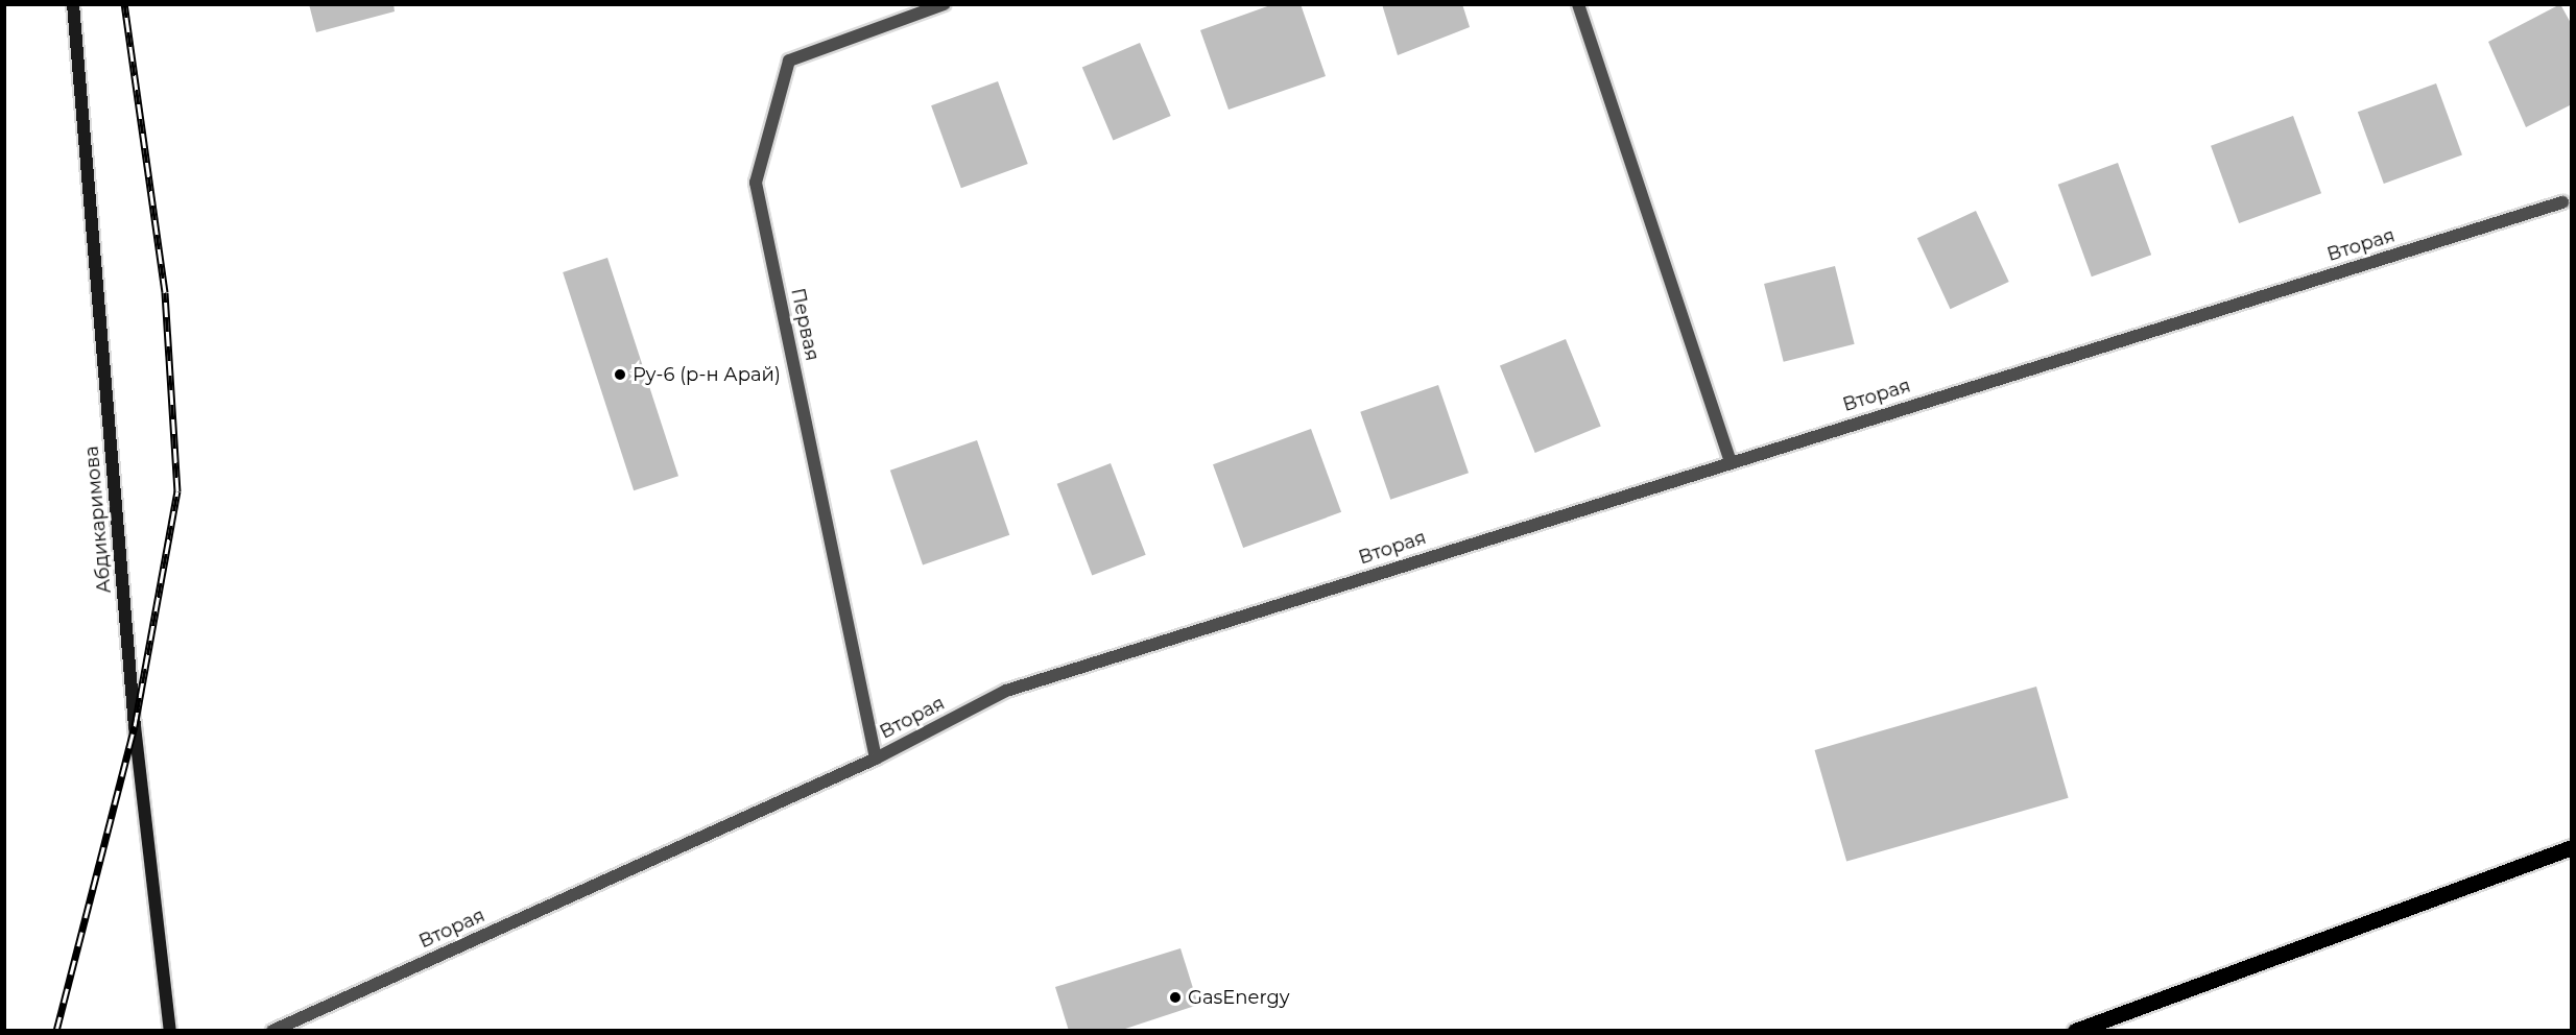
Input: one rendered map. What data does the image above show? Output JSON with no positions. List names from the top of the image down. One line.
{"streets":{"main road":["Абдикаримова"],"street":["Вторая","Первая"]},"crossings":[["Вторая","Первая"]],"places":["Ру-6 (р-н Арай)","GasEnergy"]}
